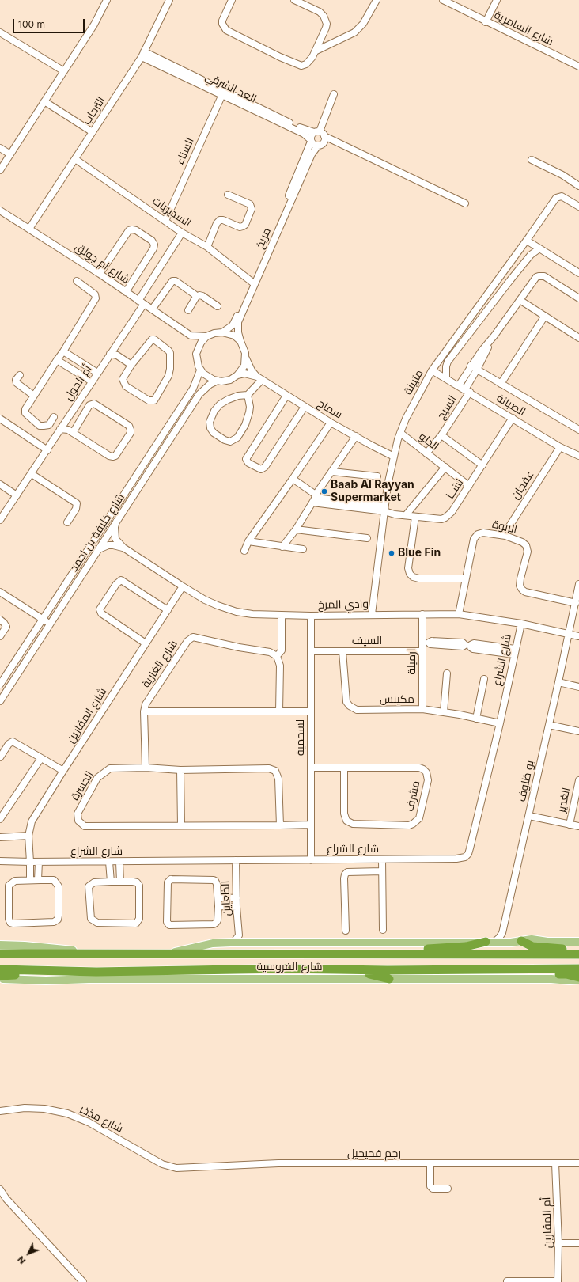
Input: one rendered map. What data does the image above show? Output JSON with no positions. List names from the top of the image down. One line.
{"streets":{"highway":["شارع الفروسية"],"street":["شارع السامرية","العد الشرقي","الترحاب","السناء","السديريات","مريخ","شارع ام جولق","متيبنة","أم الحول","الصبانة","السيج","سماح","الدلو","عفجان","لشــا","الربوة","شارع خليفة بن احمد","وادي المرخ","السيف","شارع الشراع","ارميلة","شارع الغارية","مكينس","شارع المقارين","لسحمية","بو ظلوف","الجسرة","مشرف","الغدير","الظعاين","شارع مذخر","رجم فحيحيل","أم المقارين"]},"crossings":[["العد الشرقي","الترحاب"],["العد الشرقي","السناء"],["العد الشرقي","مريخ"],["الترحاب","السديريات"],["الترحاب","شارع ام جولق"],["السناء","السديريات"],["السديريات","مريخ"],["السديريات","أم الحول"],["مريخ","سماح"],["مريخ","شارع خليفة بن احمد"],["شارع ام جولق","أم الحول"],["متيبنة","الصبانة"],["متيبنة","سماح"],["متيبنة","الدلو"],["متيبنة","لشــا"],["متيبنة","وادي المرخ"],["الصبانة","السيج"],["الصبانة","عفجان"],["الصبانة","لشــا"],["السيج","الدلو"],["السيج","لشــا"],["سماح","شارع خليفة بن احمد"],["الدلو","لشــا"],["عفجان","الربوة"],["الربوة","وادي المرخ"],["الربوة","بو ظلوف"],["شارع خليفة بن احمد","وادي المرخ"],["وادي المرخ","شارع الشراع"],["وادي المرخ","ارميلة"],["وادي المرخ","شارع المقارين"],["وادي المرخ","لسحمية"],["وادي المرخ","بو ظلوف"],["السيف","ارميلة"],["السيف","مكينس"],["السيف","لسحمية"],["شارع الشراع","مكينس"],["شارع الشراع","شارع المقارين"],["شارع الشراع","لسحمية"],["شارع الشراع","الظعاين"],["ارميلة","مكينس"],["لسحمية","الجسرة"],["لسحمية","مشرف"],["بو ظلوف","شارع الفروسية"],["شارع مذخر","رجم فحيحيل"],["رجم فحيحيل","أم المقارين"]],"places":["Baab Al Rayyan Supermarket","Blue Fin"],"scale_bar":"100 m","north":"bottom left"}
